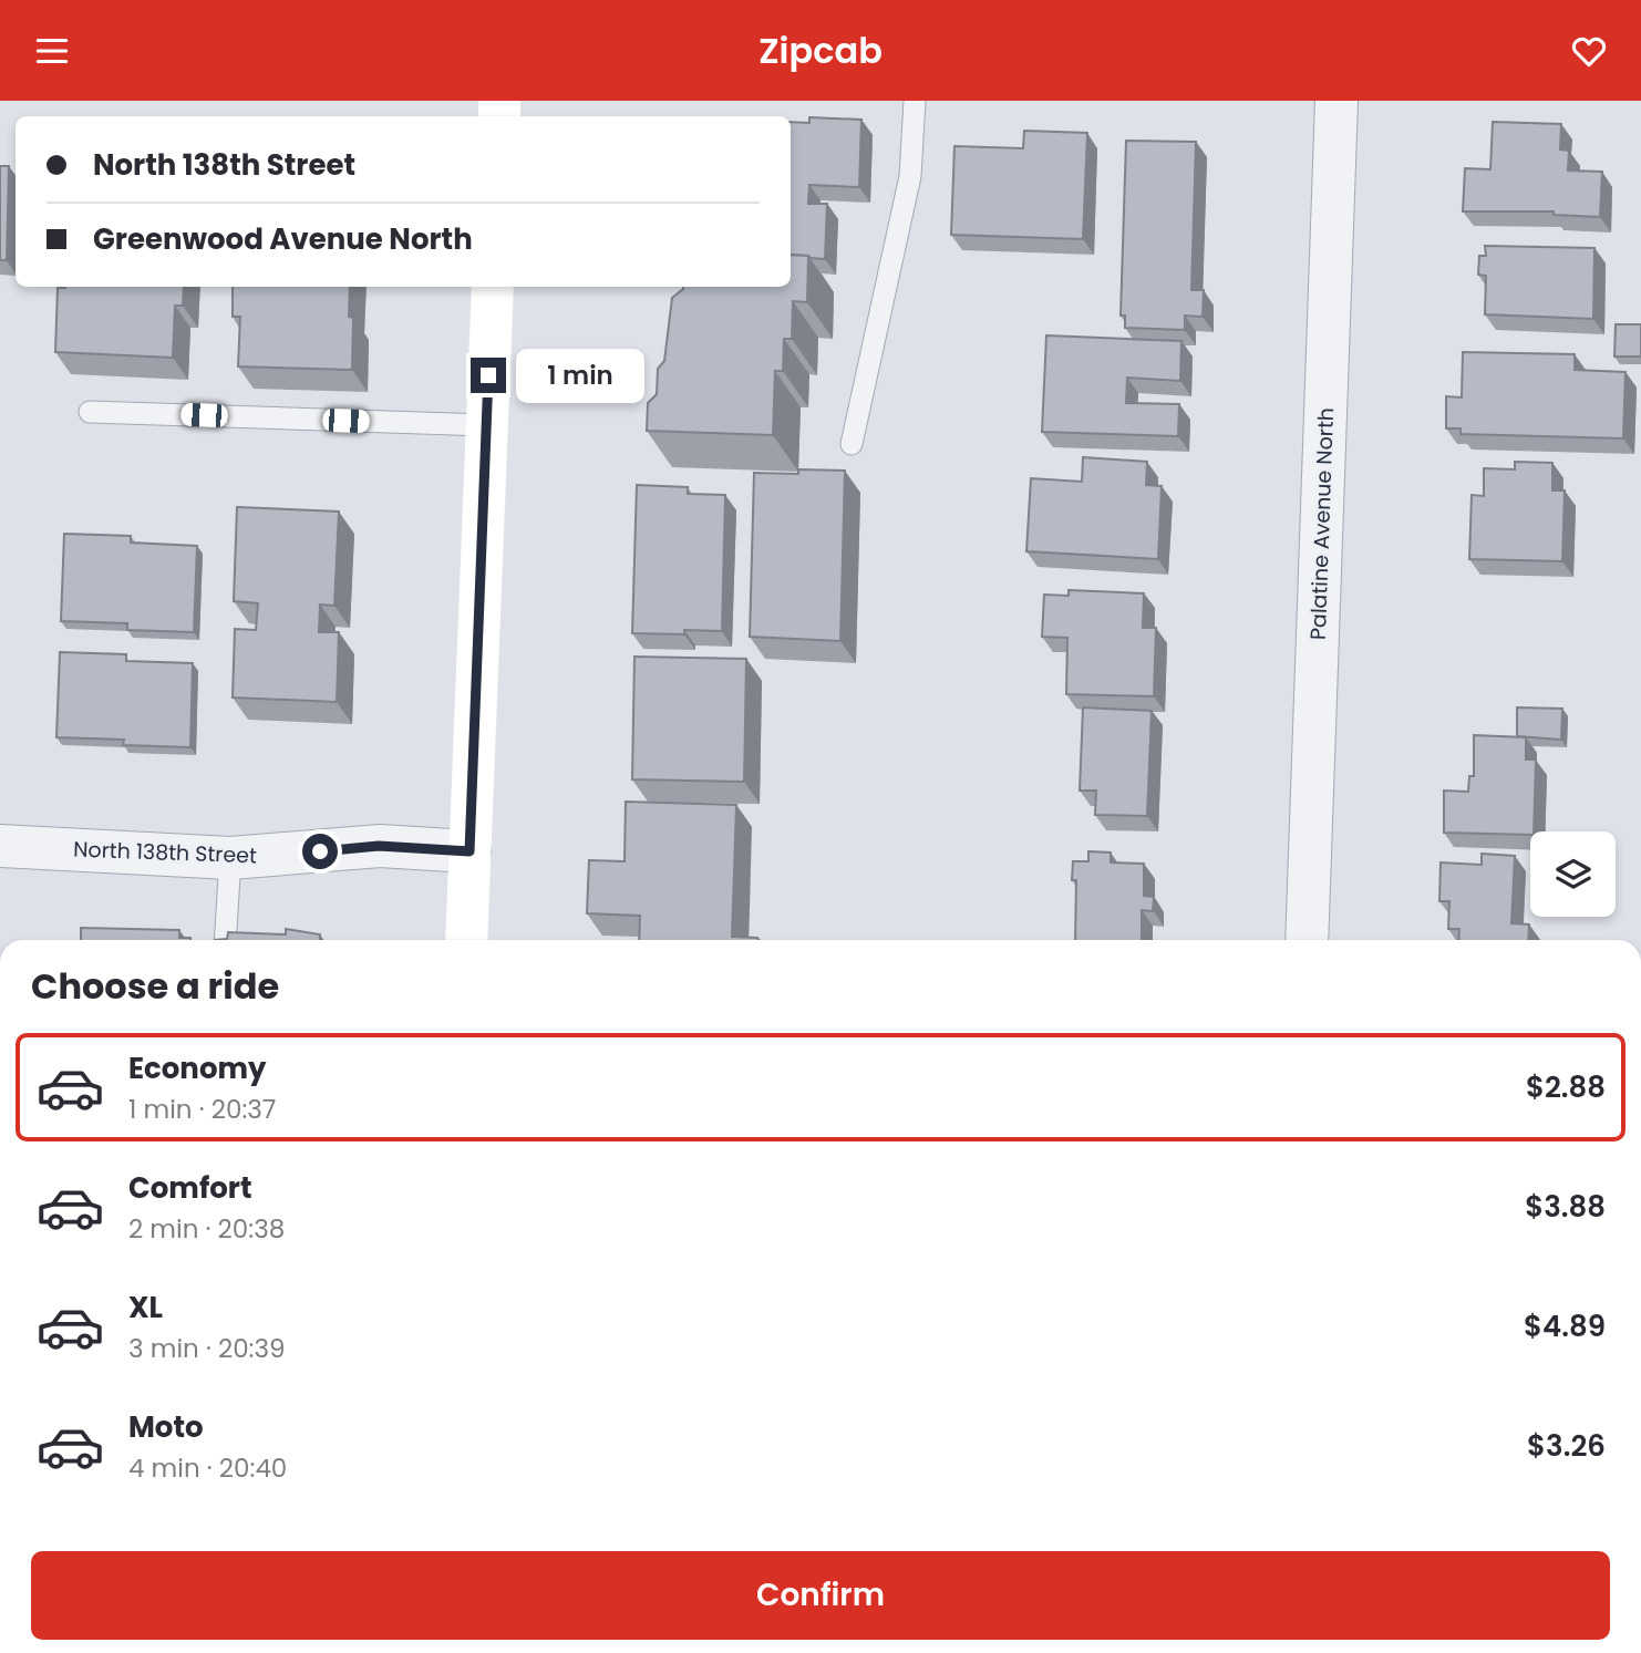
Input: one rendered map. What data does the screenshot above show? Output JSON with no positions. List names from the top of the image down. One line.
{"streets":{"street":["Palatine Avenue North","North 138th Street"]},"page":{"header":"Zipcab","banner":["North 138th Street","Greenwood Avenue North"],"bubble":"1 min","heading":"Choose a ride","list":[{"name":"Economy","note":"1 min · 20:37","value":"$2.88"},{"name":"Comfort","note":"2 min · 20:38","value":"$3.88"},{"name":"XL","note":"3 min · 20:39","value":"$4.89"},{"name":"Moto","note":"4 min · 20:40","value":"$3.26"}],"buttons":"Confirm"}}
